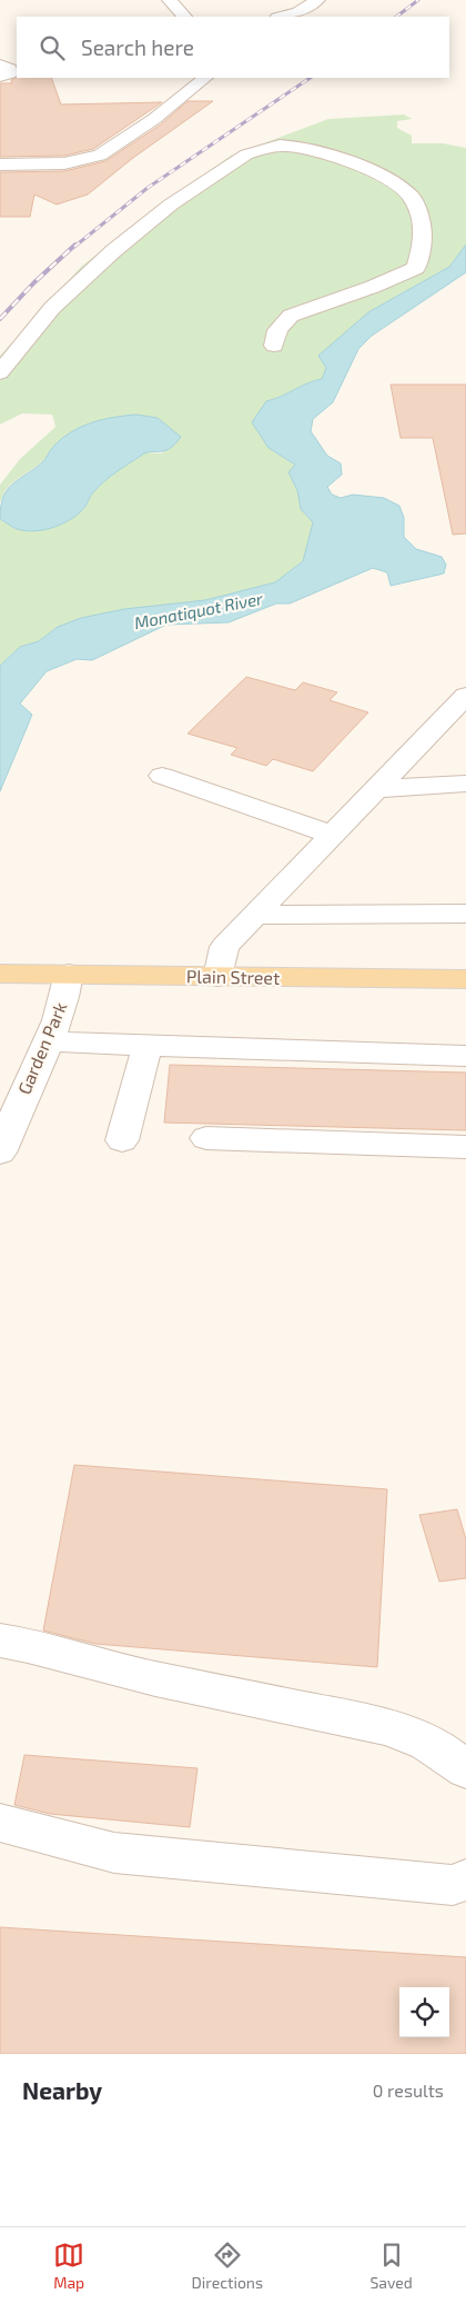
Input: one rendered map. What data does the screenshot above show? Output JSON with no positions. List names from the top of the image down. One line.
{"streets":{"main road":["Plain Street"],"street":["Garden Park"]},"crossings":[["Plain Street","Garden Park"]],"water":["Monatiquot River"],"page":{"search":"Search here","heading":["Nearby","0 results"],"nav":["Map","Directions","Saved"]}}
